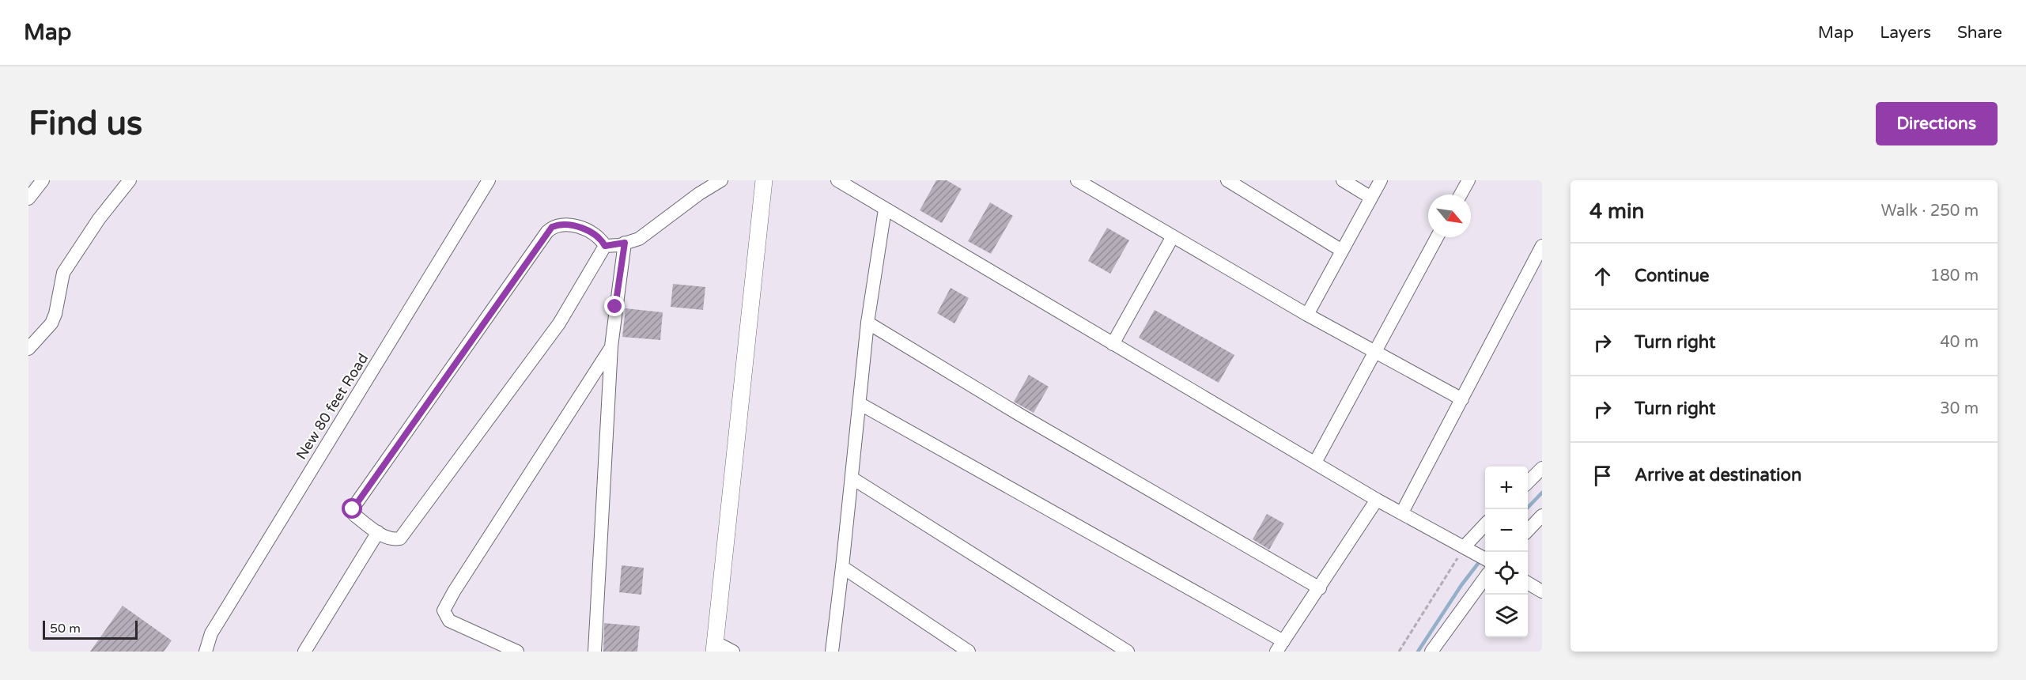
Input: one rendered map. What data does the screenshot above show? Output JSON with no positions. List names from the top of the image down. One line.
{"streets":{"street":["New 80 feet Road"]},"scale_bar":"50 m","north":"bottom right","page":{"header":"Map","nav":["Map","Layers","Share"],"buttons":"Directions","title":"Find us","heading":["4 min","Walk · 250 m"],"list":[["Continue","180 m"],["Turn right","40 m"],["Turn right","30 m"],"Arrive at destination"],"map_buttons":["+","−"],"scale":"50 m"}}
